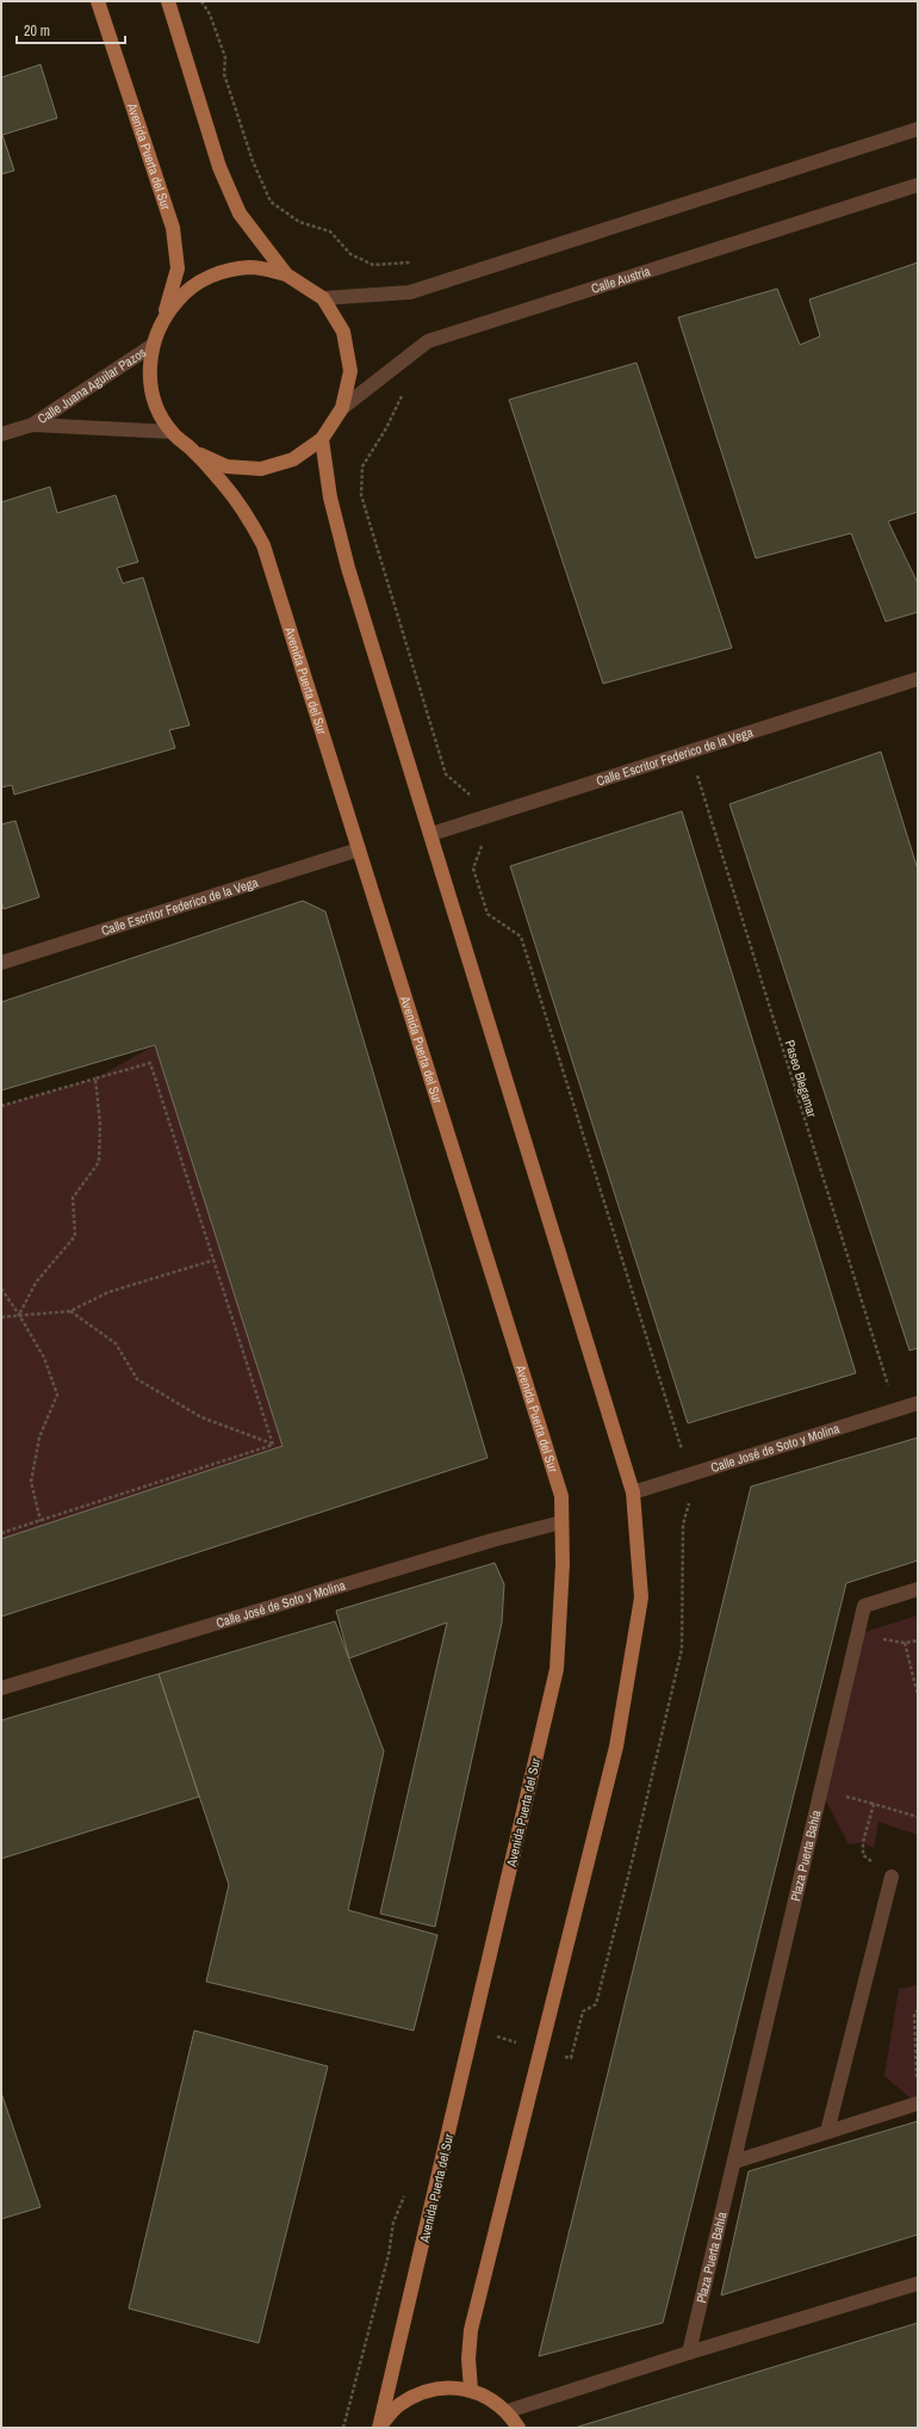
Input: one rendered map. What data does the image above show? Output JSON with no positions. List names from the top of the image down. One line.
{"streets":{"main road":["Avenida Puerta del Sur"],"street":["Calle Austria","Calle Juana Aguilar Pazos","Calle Escritor Federico de la Vega","Calle José de Soto y Molina","Plaza Puerta Bahía"],"path":["Paseo Blegamar"]},"crossings":[["Avenida Puerta del Sur","Calle Austria"],["Avenida Puerta del Sur","Calle Juana Aguilar Pazos"],["Avenida Puerta del Sur","Calle Escritor Federico de la Vega"],["Avenida Puerta del Sur","Calle José de Soto y Molina"],["Calle Escritor Federico de la Vega","Paseo Blegamar"],["Paseo Blegamar","Calle José de Soto y Molina"]],"scale_bar":"20 m"}
